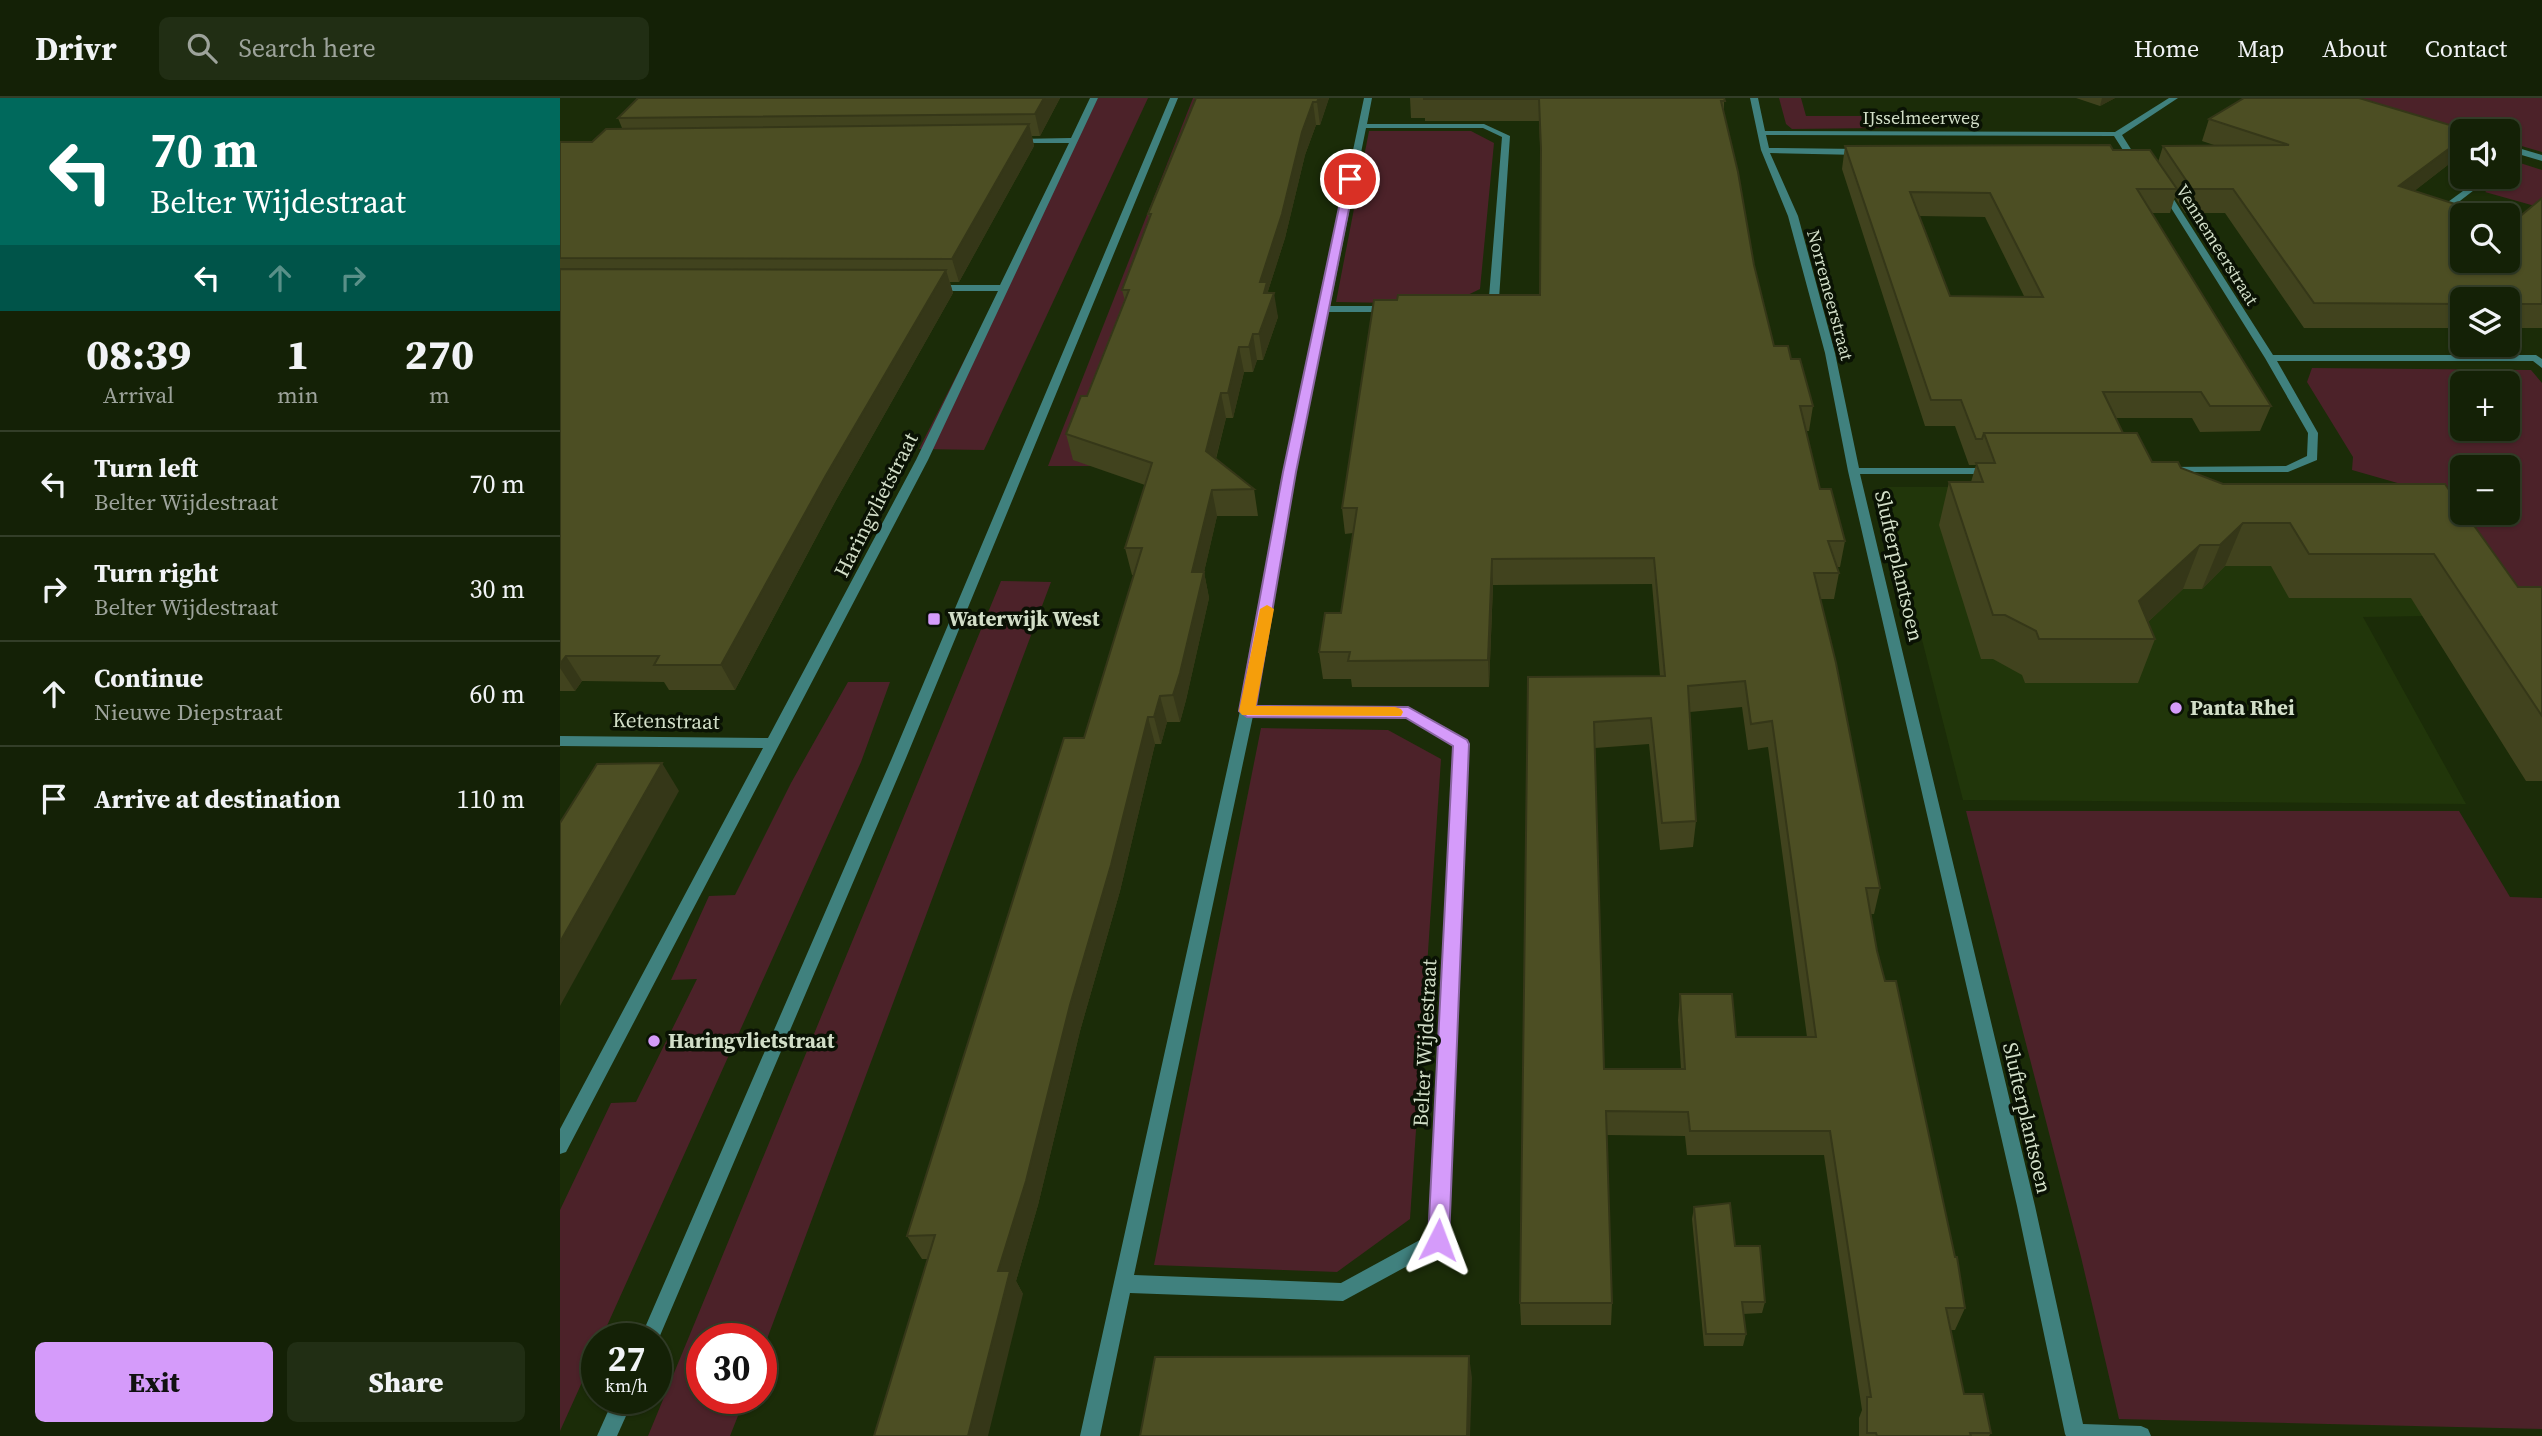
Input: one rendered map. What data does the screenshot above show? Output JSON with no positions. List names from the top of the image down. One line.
{"streets":{"street":["IJsselmeerweg","Vennemeerstraat","Norremeerstraat","Haringvlietstraat","Slufterplantsoen","Ketenstraat","Belter Wijdestraat"]},"crossings":[["IJsselmeerweg","Norremeerstraat"],["Norremeerstraat","Slufterplantsoen"],["Haringvlietstraat","Ketenstraat"]],"places":{"transit":["Waterwijk West"],"other":["Panta Rhei","Haringvlietstraat"]},"page":{"header":"Drivr","search":"Search here","nav":["Home","Map","About","Contact"],"turn":["70 m","Belter Wijdestraat"],"map_buttons":["+","−"],"eta":["08:39","Arrival","1","min","270","m"],"list":[{"name":"Turn left","note":"Belter Wijdestraat","value":"70 m"},{"name":"Turn right","note":"Belter Wijdestraat","value":"30 m"},{"name":"Continue","note":"Nieuwe Diepstraat","value":"60 m"},{"name":"Arrive at destination","value":"110 m"}],"speed":"27 km/h","limit":"30","buttons":["Exit","Share"]}}
